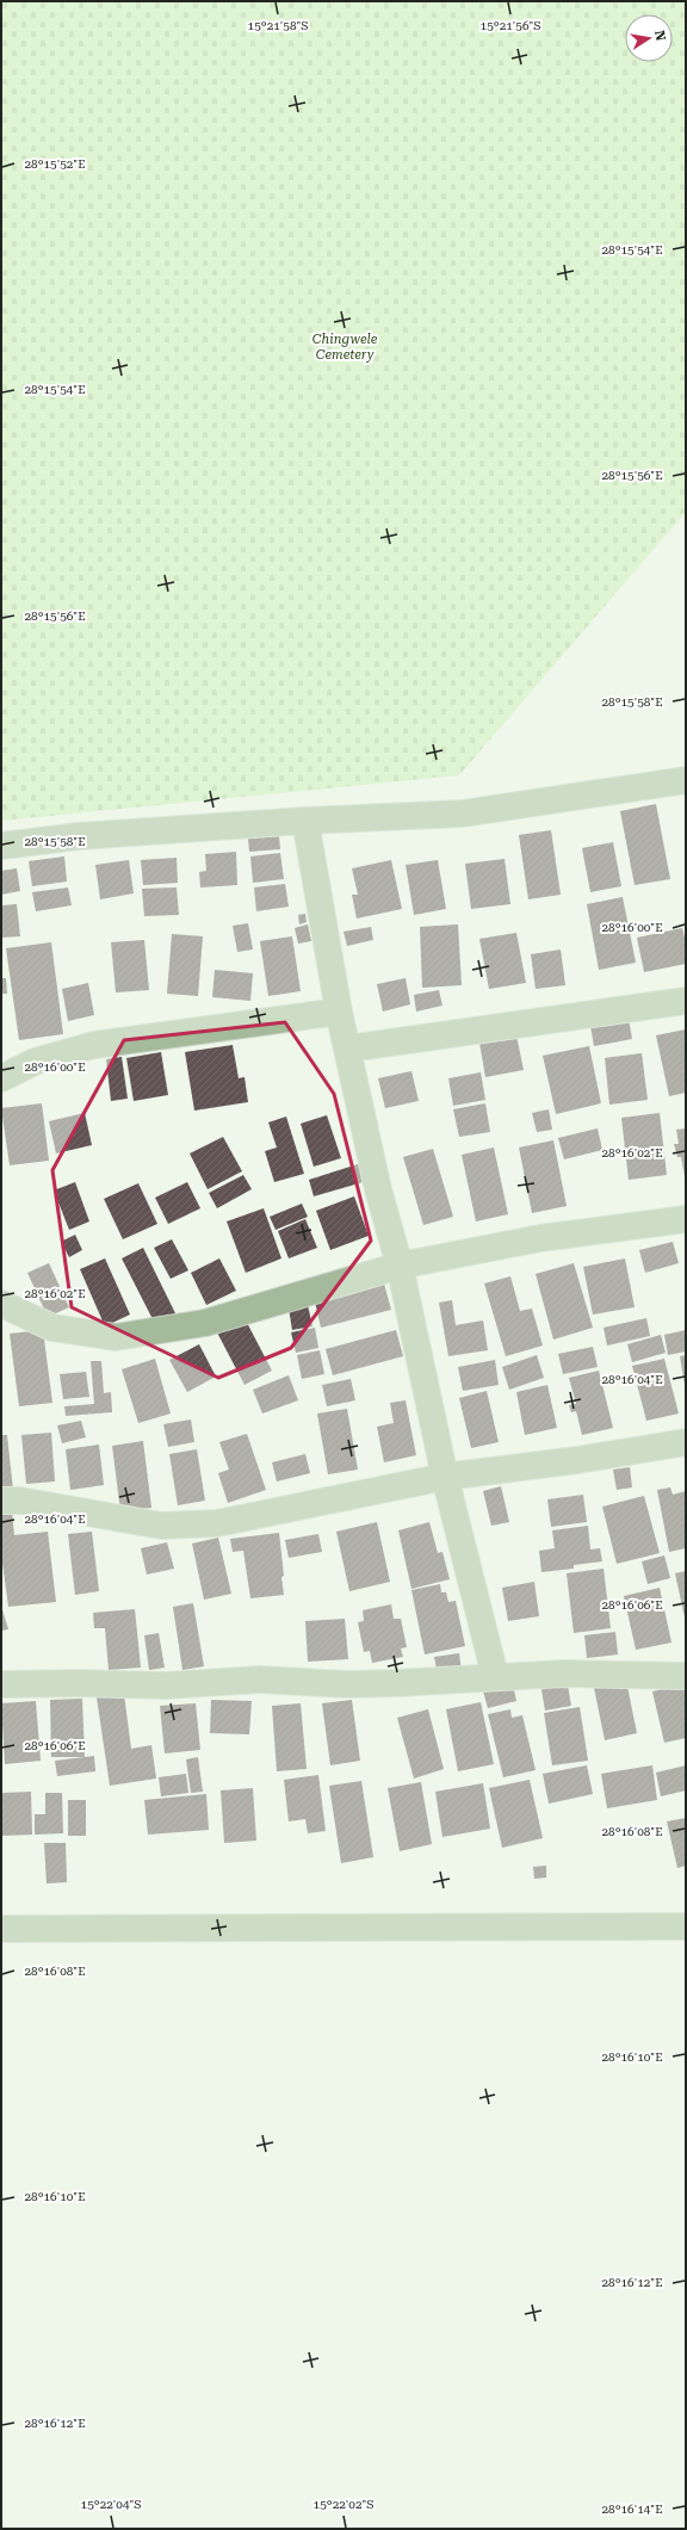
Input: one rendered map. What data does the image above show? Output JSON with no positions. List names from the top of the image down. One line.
{"parks":["Chingwele Cemetery"],"north":"right","coordinates":["15°21'58\"S","15°21'56\"S","28°15'52\"E","28°15'54\"E","28°15'56\"E","28°15'58\"E","28°16'00\"E","28°16'02\"E","28°16'04\"E","28°16'06\"E","28°16'08\"E","28°16'10\"E","28°16'12\"E","15°22'04\"S","15°22'02\"S","28°16'14\"E"]}
